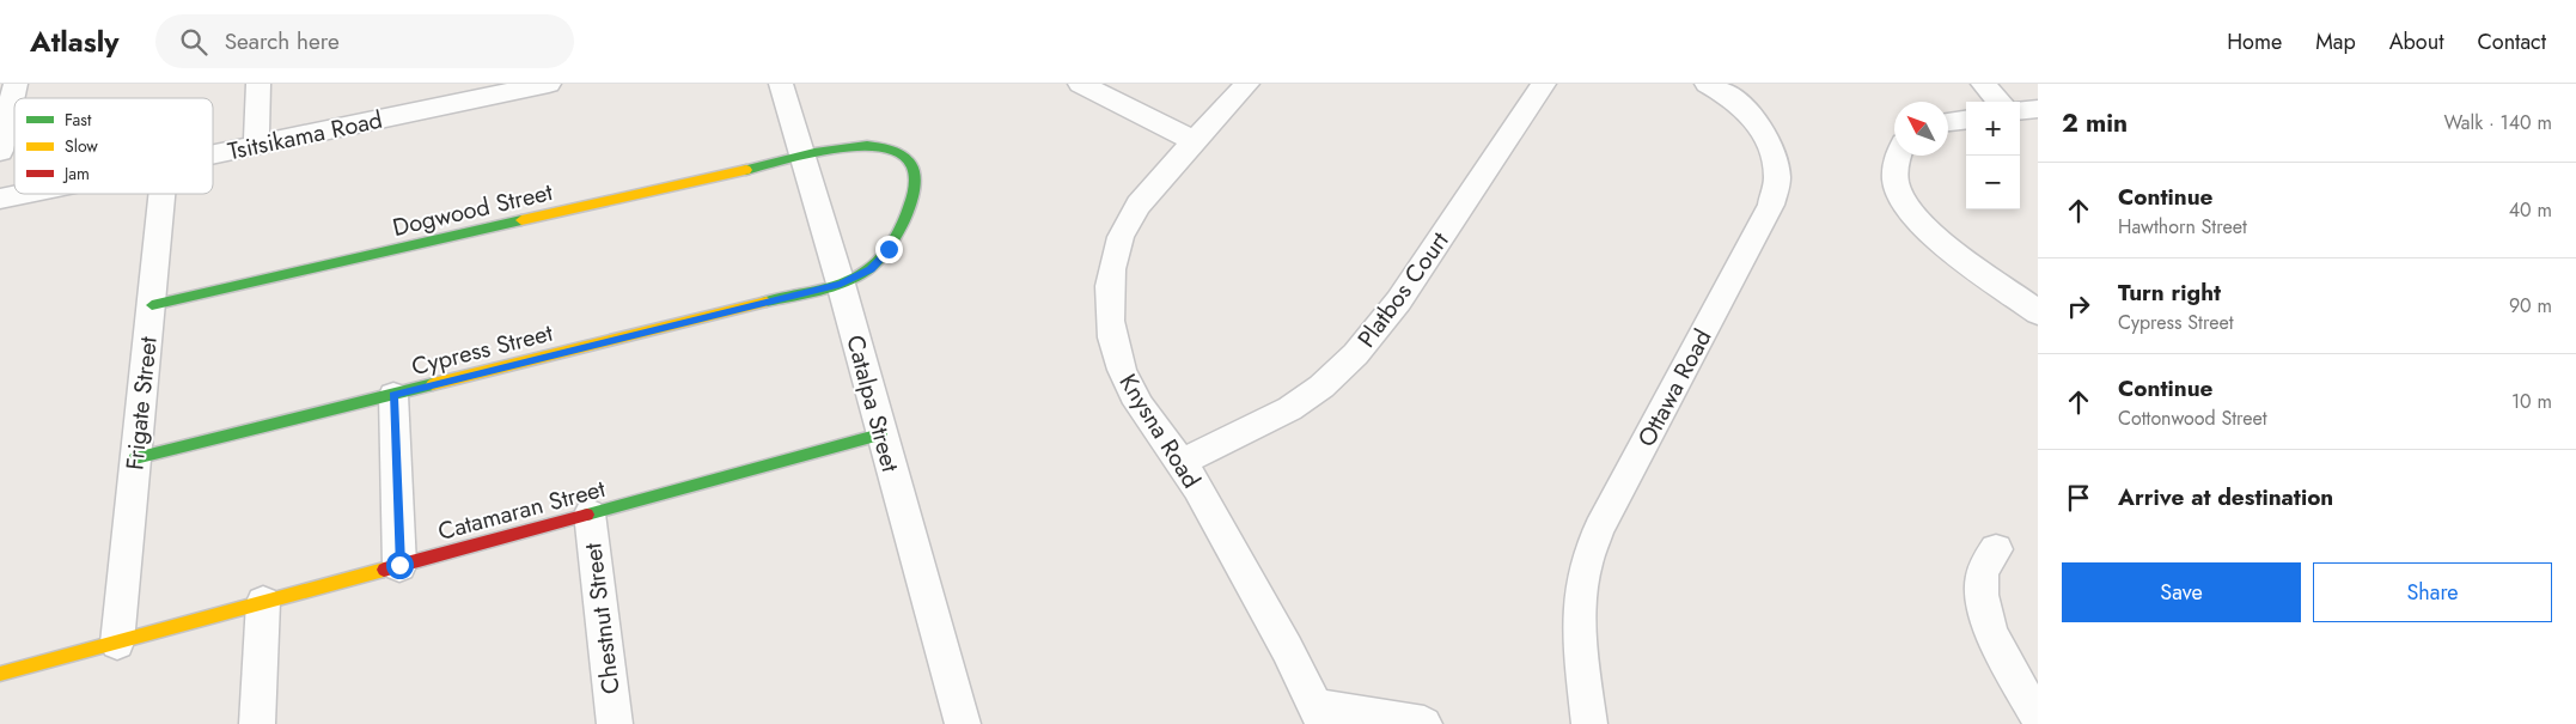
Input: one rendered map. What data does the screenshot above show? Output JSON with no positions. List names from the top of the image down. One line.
{"streets":{"street":["Tsitsikama Road","Dogwood Street","Platbos Court","Cypress Street","Ottawa Road","Frigate Street","Catalpa Street","Knysna Road","Catamaran Street","Chestnut Street"]},"crossings":[["Dogwood Street","Cypress Street"],["Dogwood Street","Frigate Street"],["Dogwood Street","Catalpa Street"],["Platbos Court","Knysna Road"],["Cypress Street","Frigate Street"],["Cypress Street","Catalpa Street"],["Frigate Street","Catamaran Street"],["Catalpa Street","Catamaran Street"],["Catamaran Street","Chestnut Street"]],"legend":["Fast","Slow","Jam"],"north":"top left","page":{"header":"Atlasly","search":"Search here","nav":["Home","Map","About","Contact"],"heading":["2 min","Walk · 140 m"],"map_buttons":["+","−"],"list":[["Continue","Hawthorn Street","40 m"],["Turn right","Cypress Street","90 m"],["Continue","Cottonwood Street","10 m"],"Arrive at destination"],"buttons":["Save","Share"]}}
